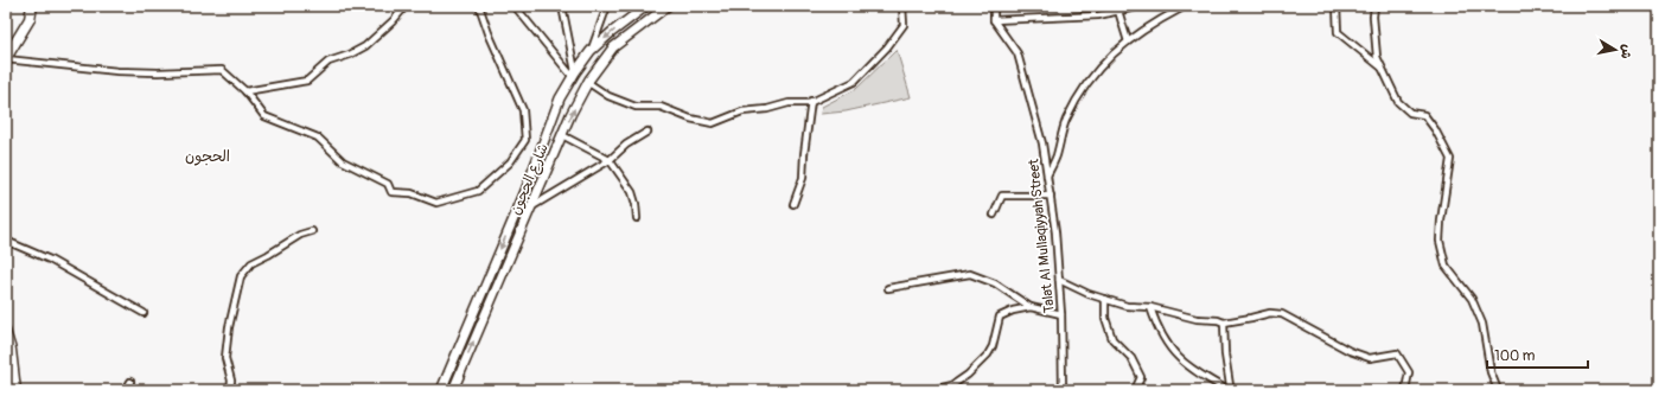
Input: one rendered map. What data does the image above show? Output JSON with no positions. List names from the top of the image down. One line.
{"streets":{"main road":["شارع الحجون"],"street":["Talat Al Mullaqiyyah Street"]},"districts":["الحجون"],"scale_bar":"100 m","north":"right"}
